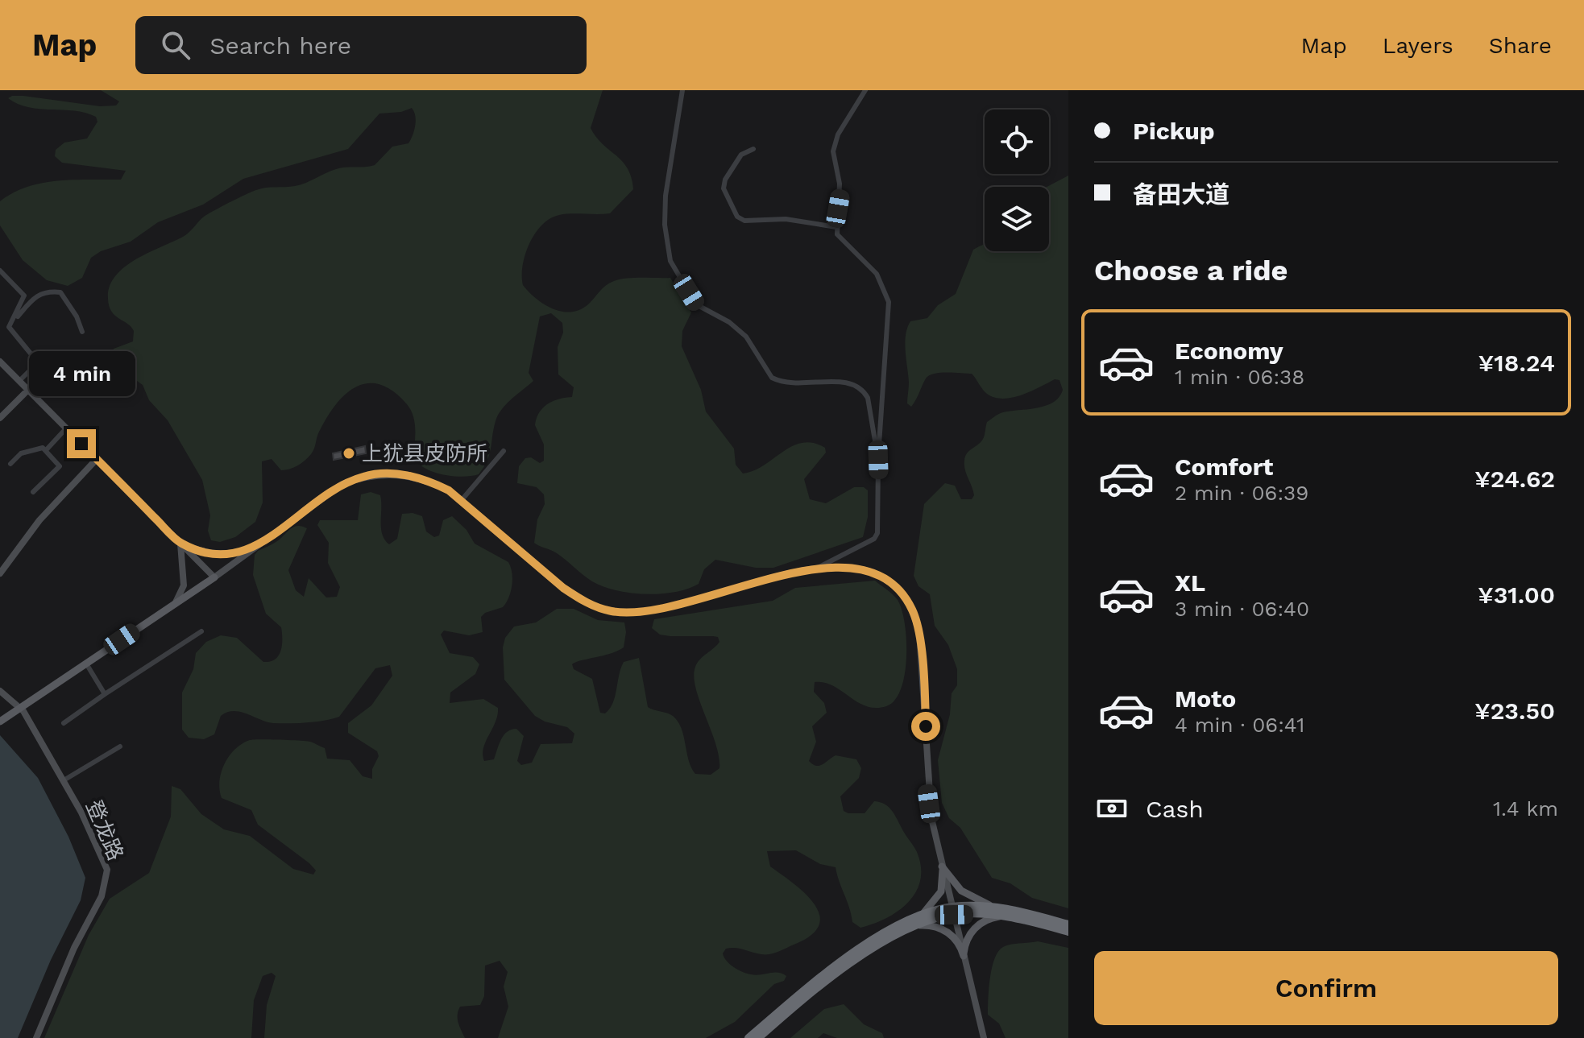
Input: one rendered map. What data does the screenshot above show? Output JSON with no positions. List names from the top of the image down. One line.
{"streets":{"main road":["登龙路"]},"places":["上犹县皮防所"],"page":{"header":"Map","search":"Search here","nav":["Map","Layers","Share"],"banner":["Pickup","备田大道"],"heading":"Choose a ride","list":[{"name":"Economy","note":"1 min · 06:38","value":"¥18.24"},{"name":"Comfort","note":"2 min · 06:39","value":"¥24.62"},{"name":"XL","note":"3 min · 06:40","value":"¥31.00"},{"name":"Moto","note":"4 min · 06:41","value":"¥23.50"}],"bubble":"4 min","pay":["Cash","1.4 km"],"buttons":"Confirm"}}
